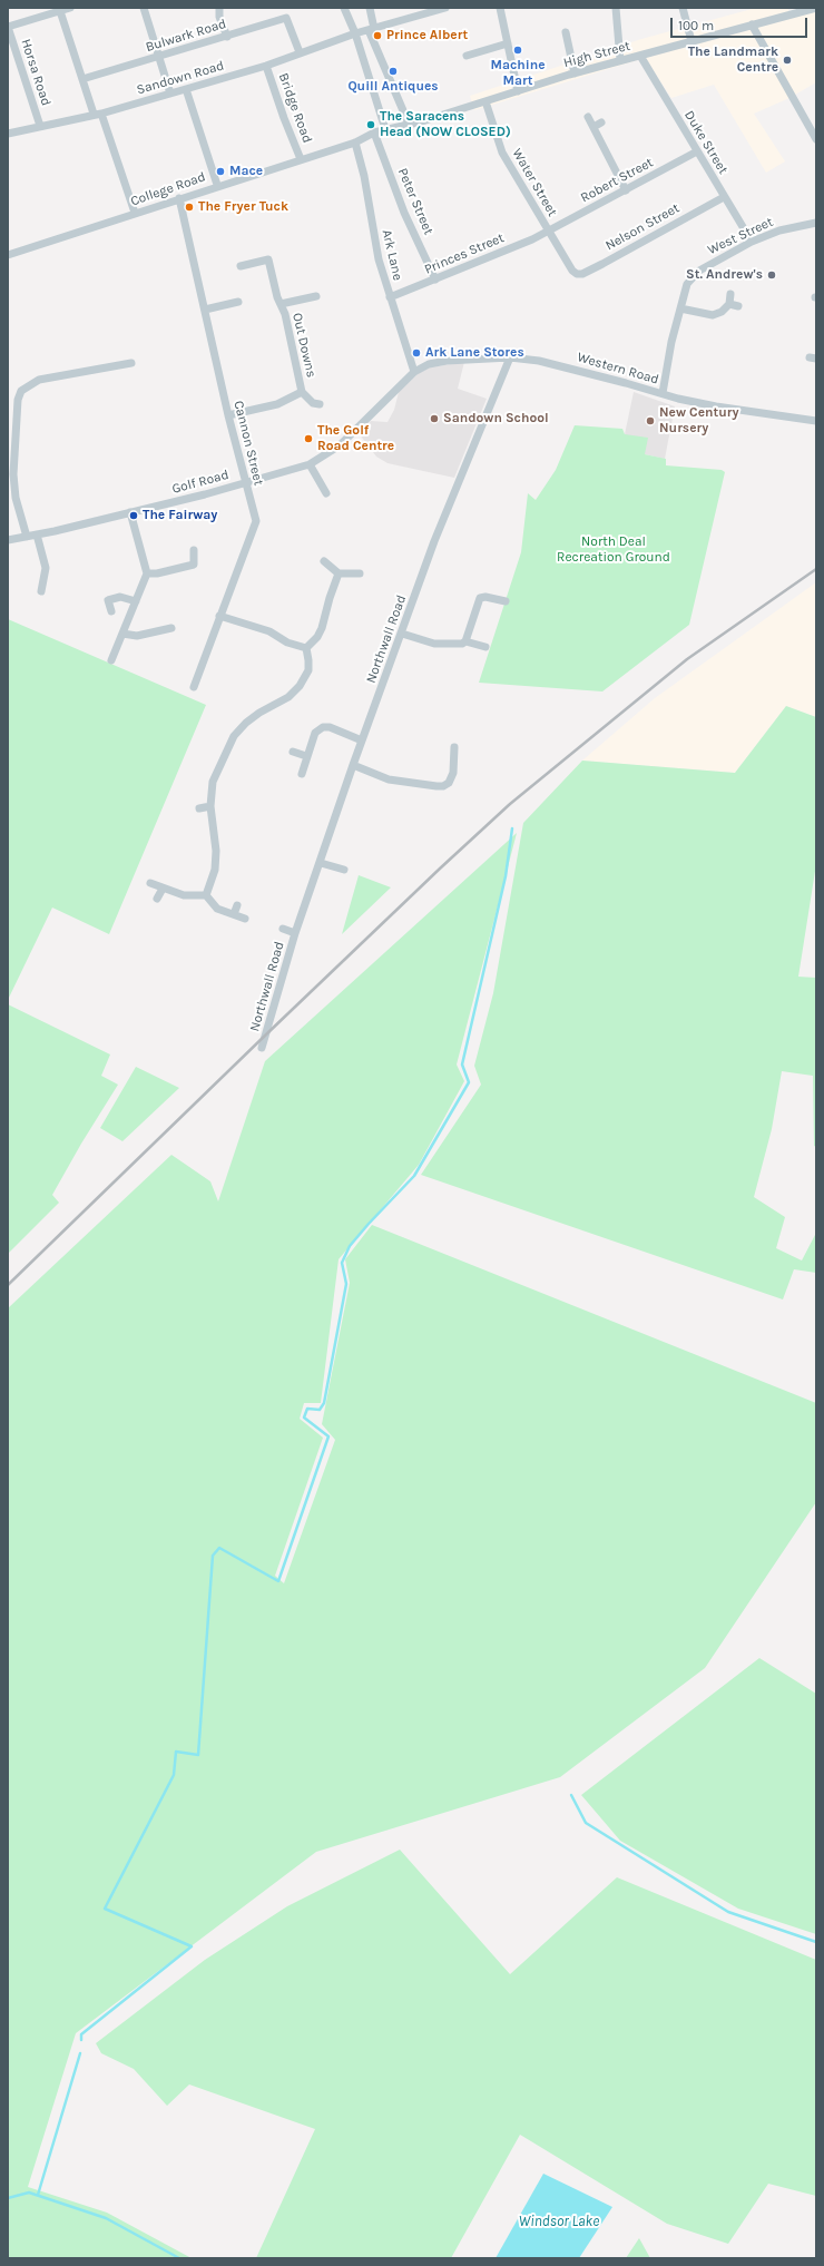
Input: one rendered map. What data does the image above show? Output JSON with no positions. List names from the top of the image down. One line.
{"streets":{"street":["Bulwark Road","High Street","Horsa Road","Sandown Road","Bridge Road","Duke Street","Robert Street","Water Street","College Road","Peter Street","Nelson Street","West Street","Princes Street","Ark Lane","Out Downs","Western Road","Cannon Street","Golf Road","Northwall Road"]},"crossings":[["Bulwark Road","Sandown Road"],["High Street","Duke Street"],["High Street","Water Street"],["High Street","College Road"],["Horsa Road","Sandown Road"],["Sandown Road","Bridge Road"],["Bridge Road","College Road"],["Duke Street","Robert Street"],["Duke Street","Nelson Street"],["Duke Street","West Street"],["Robert Street","Water Street"],["Robert Street","Princes Street"],["Water Street","Nelson Street"],["Water Street","Princes Street"],["College Road","Peter Street"],["College Road","Ark Lane"],["College Road","Cannon Street"],["Peter Street","Princes Street"],["West Street","Western Road"],["Princes Street","Ark Lane"],["Ark Lane","Western Road"],["Ark Lane","Golf Road"],["Out Downs","Cannon Street"],["Western Road","Golf Road"],["Western Road","Northwall Road"],["Cannon Street","Golf Road"]],"water":["Windsor Lake"],"parks":["North Deal Recreation Ground"],"places":["Prince Albert","Machine Mart","The Landmark Centre","Quill Antiques","The Saracens Head (NOW CLOSED)","Mace","The Fryer Tuck","St. Andrew's","Ark Lane Stores","Sandown School","New Century Nursery","The Golf Road Centre","The Fairway"],"scale_bar":"100 m"}
